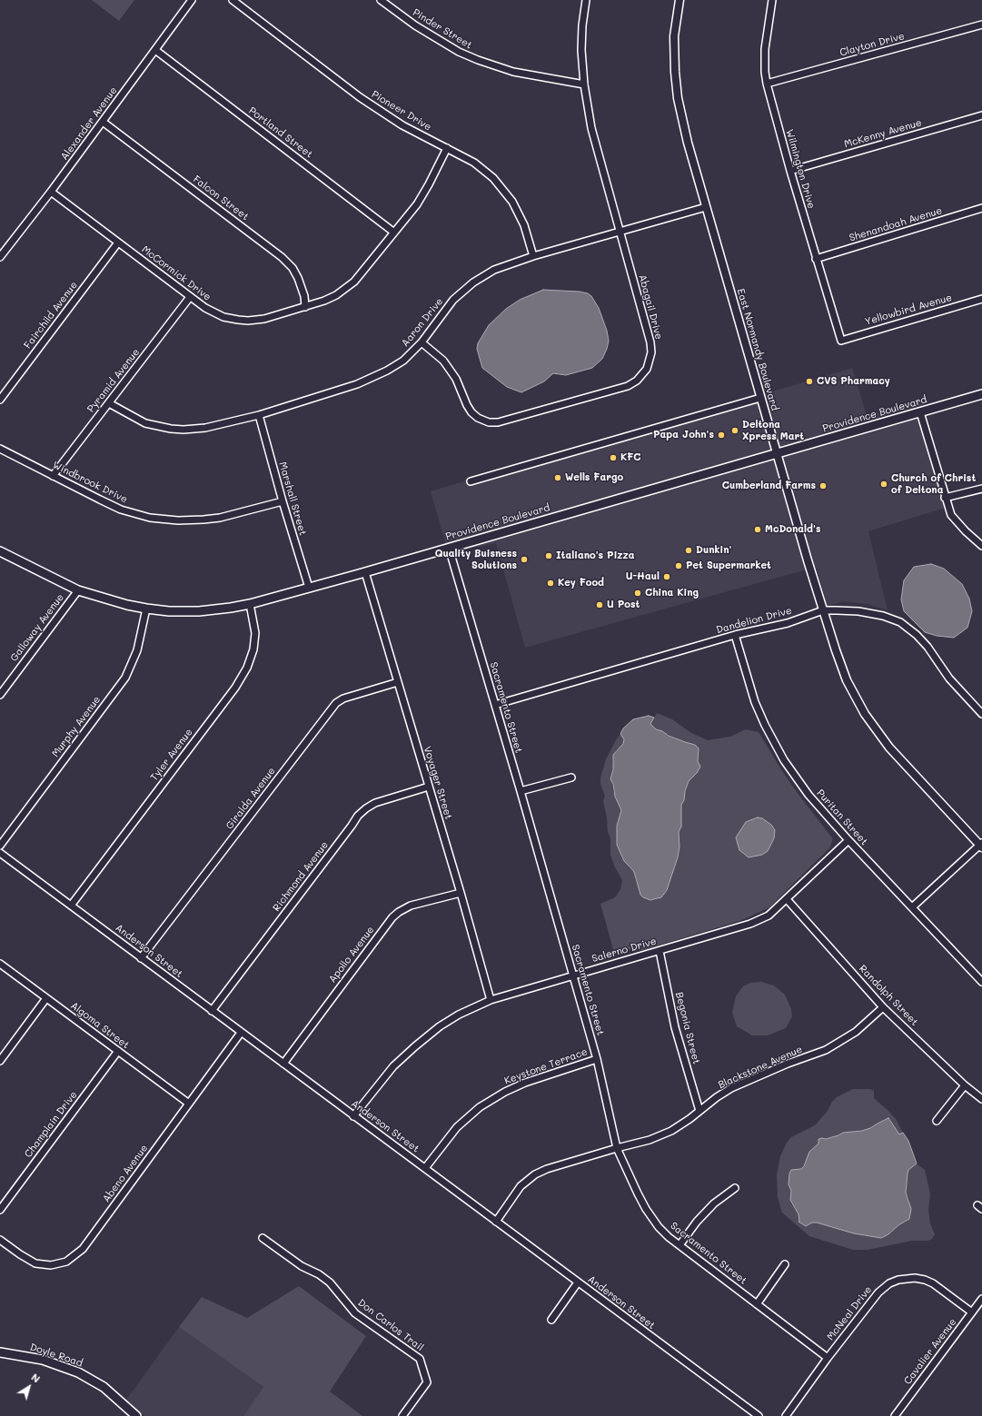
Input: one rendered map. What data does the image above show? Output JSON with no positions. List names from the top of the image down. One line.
{"streets":{"main road":["Providence Boulevard","Doyle Road"],"street":["Pinder Street","Clayton Drive","Pioneer Drive","Alexander Avenue","Portland Street","McKenny Avenue","Wilmington Drive","Falcon Street","Shenandoah Avenue","McCormick Drive","Abagail Drive","Yellowbird Avenue","Fairchild Avenue","Aaron Drive","East Normandy Boulevard","Pyramid Avenue","Windbrook Drive","Marshall Street","Dandelion Drive","Galloway Avenue","Sacramento Street","Murphy Avenue","Tyler Avenue","Voyager Street","Giralda Avenue","Puritan Street","Richmond Avenue","Salerno Drive","Anderson Street","Apollo Avenue","Randolph Street","Algoma Street","Begonia Street","Keystone Terrace","Blackstone Avenue","Champlain Drive","Abeno Avenue","McNeal Drive","Don Carlos Trail","Cavalier Avenue"]},"crossings":[["Pinder Street","Abagail Drive"],["Clayton Drive","Wilmington Drive"],["Pioneer Drive","McCormick Drive"],["Pioneer Drive","Aaron Drive"],["Alexander Avenue","Portland Street"],["Alexander Avenue","Falcon Street"],["Alexander Avenue","McCormick Drive"],["Portland Street","McCormick Drive"],["McKenny Avenue","Wilmington Drive"],["Wilmington Drive","Shenandoah Avenue"],["Wilmington Drive","Yellowbird Avenue"],["Falcon Street","McCormick Drive"],["McCormick Drive","Fairchild Avenue"],["McCormick Drive","Pyramid Avenue"],["Abagail Drive","Aaron Drive"],["Aaron Drive","East Normandy Boulevard"],["Aaron Drive","Pyramid Avenue"],["Aaron Drive","Marshall Street"],["East Normandy Boulevard","Providence Boulevard"],["East Normandy Boulevard","Dandelion Drive"],["Pyramid Avenue","Windbrook Drive"],["Providence Boulevard","Marshall Street"],["Providence Boulevard","Galloway Avenue"],["Providence Boulevard","Sacramento Street"],["Providence Boulevard","Murphy Avenue"],["Providence Boulevard","Tyler Avenue"],["Providence Boulevard","Voyager Street"],["Windbrook Drive","Marshall Street"],["Dandelion Drive","Sacramento Street"],["Dandelion Drive","Puritan Street"],["Sacramento Street","Salerno Drive"],["Sacramento Street","Keystone Terrace"],["Sacramento Street","Blackstone Avenue"],["Sacramento Street","McNeal Drive"],["Tyler Avenue","Anderson Street"],["Voyager Street","Giralda Avenue"],["Voyager Street","Richmond Avenue"],["Voyager Street","Salerno Drive"],["Voyager Street","Apollo Avenue"],["Giralda Avenue","Anderson Street"],["Puritan Street","Salerno Drive"],["Richmond Avenue","Anderson Street"],["Salerno Drive","Anderson Street"],["Salerno Drive","Randolph Street"],["Salerno Drive","Begonia Street"],["Anderson Street","Apollo Avenue"],["Anderson Street","Keystone Terrace"],["Anderson Street","Blackstone Avenue"],["Anderson Street","Abeno Avenue"],["Randolph Street","Blackstone Avenue"],["Algoma Street","Champlain Drive"],["Algoma Street","Abeno Avenue"],["Begonia Street","Blackstone Avenue"],["McNeal Drive","Cavalier Avenue"]],"places":["CVS Pharmacy","Deltona Xpress Mart","Papa John's","KFC","Wells Fargo","Church of Christ of Deltona","Cumberland Farms","McDonald's","Dunkin'","Italiano's Pizza","Quality Buisness Solutions","Pet Supermarket","U-Haul","Key Food","China King","U Post"],"north":"top right"}
